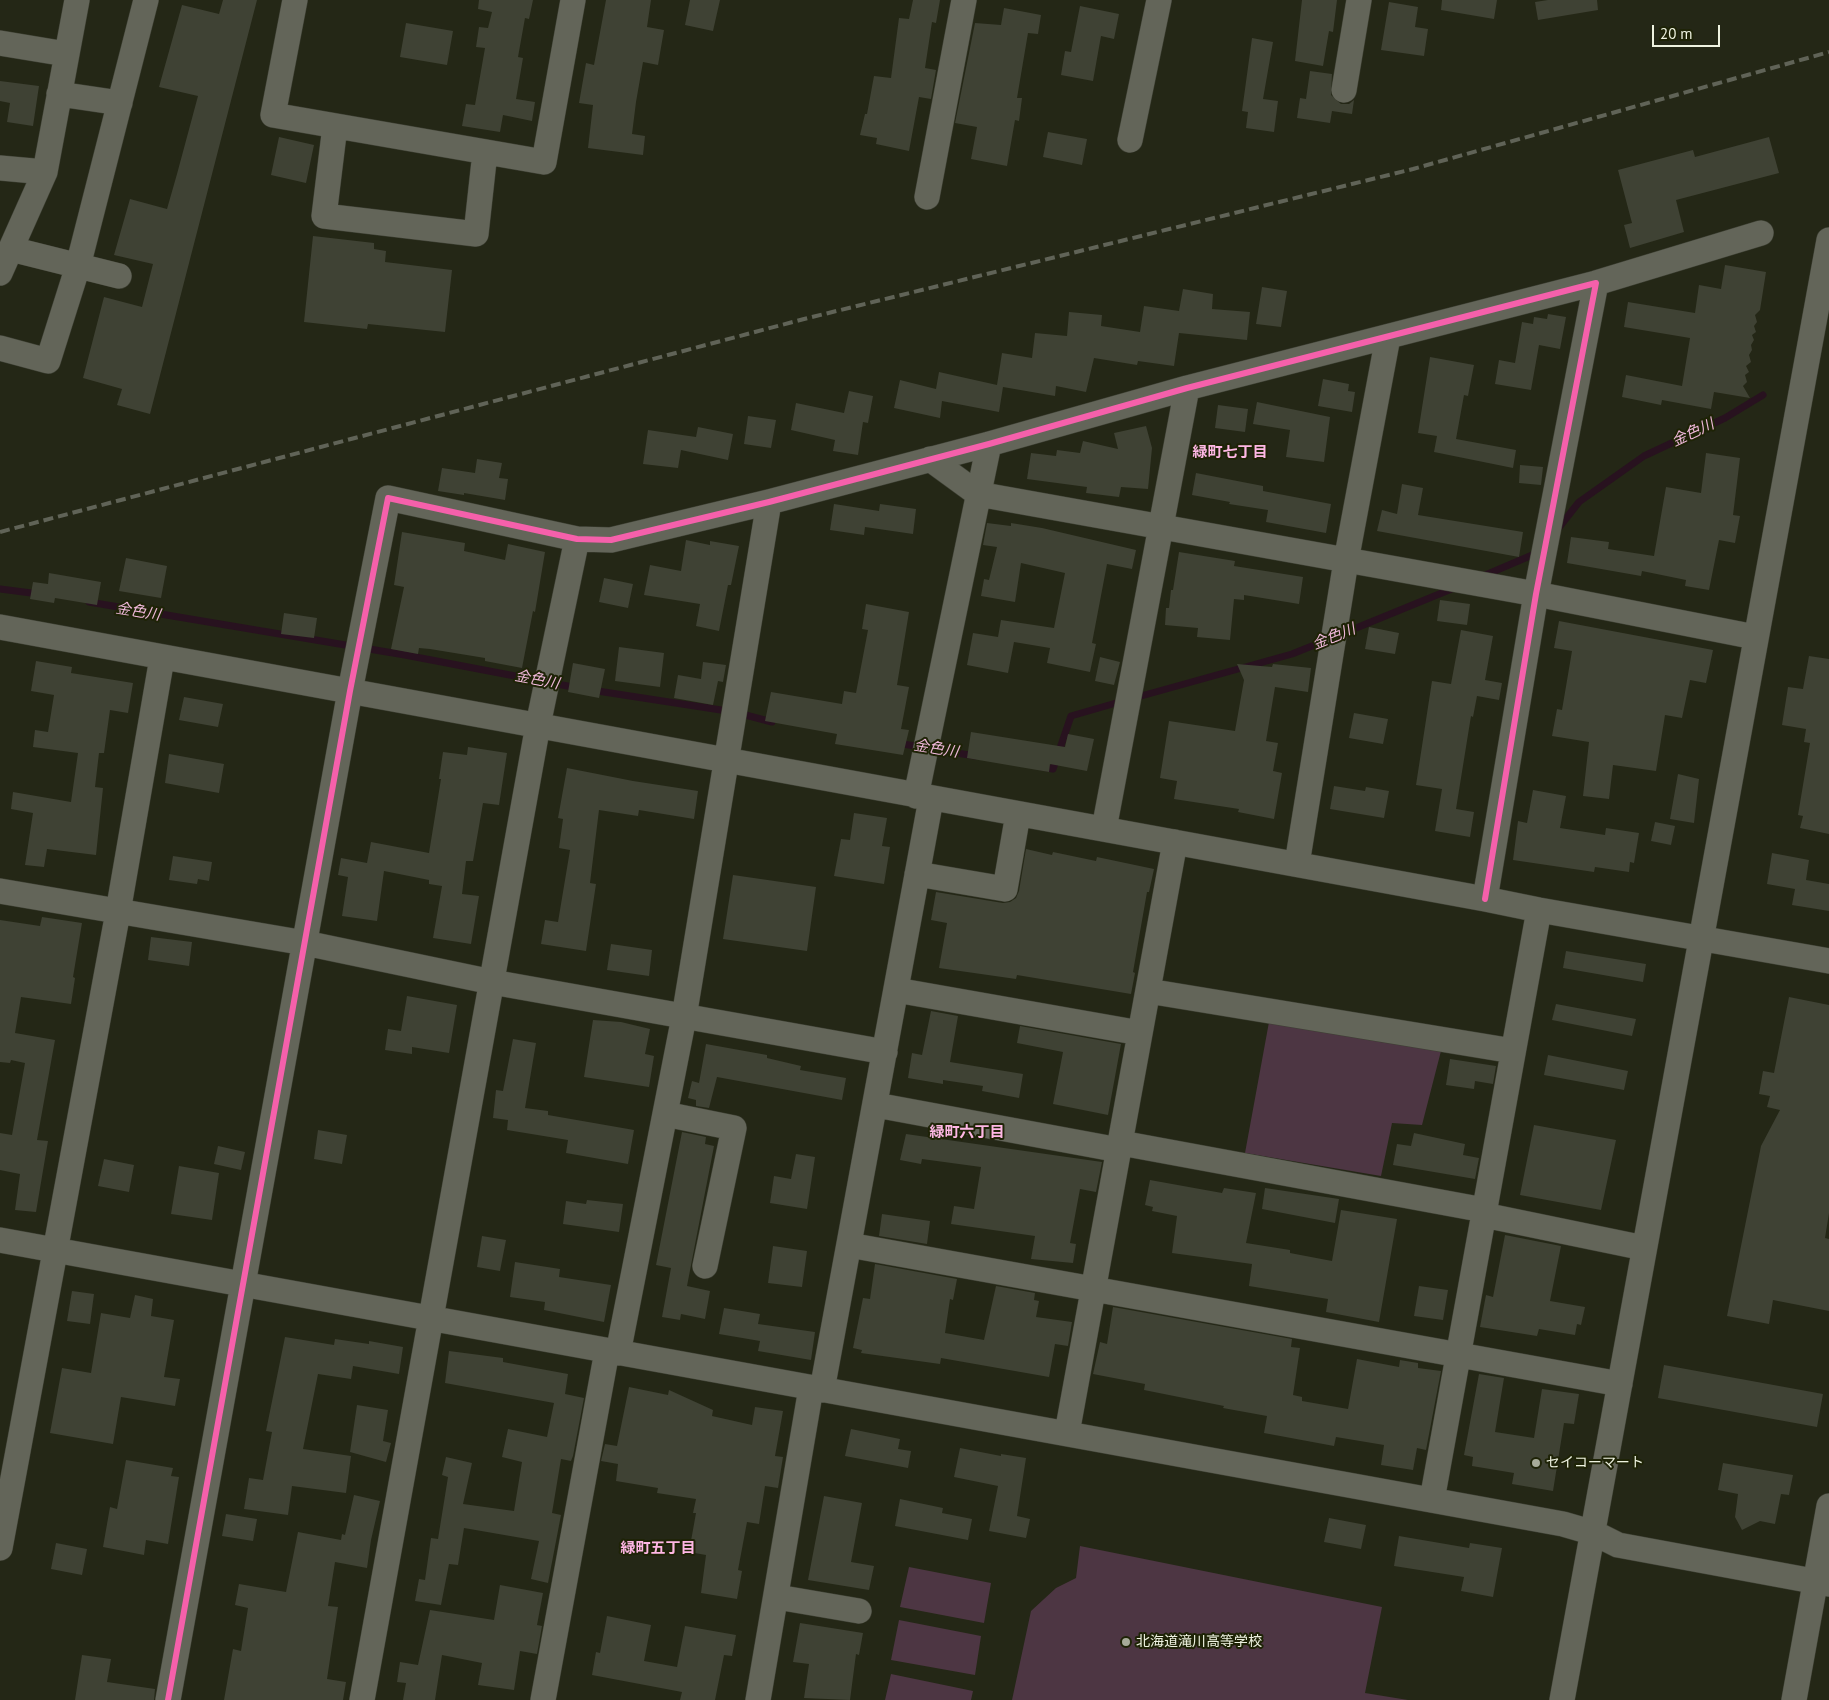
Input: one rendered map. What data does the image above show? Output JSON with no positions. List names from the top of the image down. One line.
{"districts":["緑町七丁目","緑町六丁目","緑町五丁目"],"water":["金色川"],"places":["セイコーマート","北海道滝川高等学校"],"scale_bar":"20 m"}
